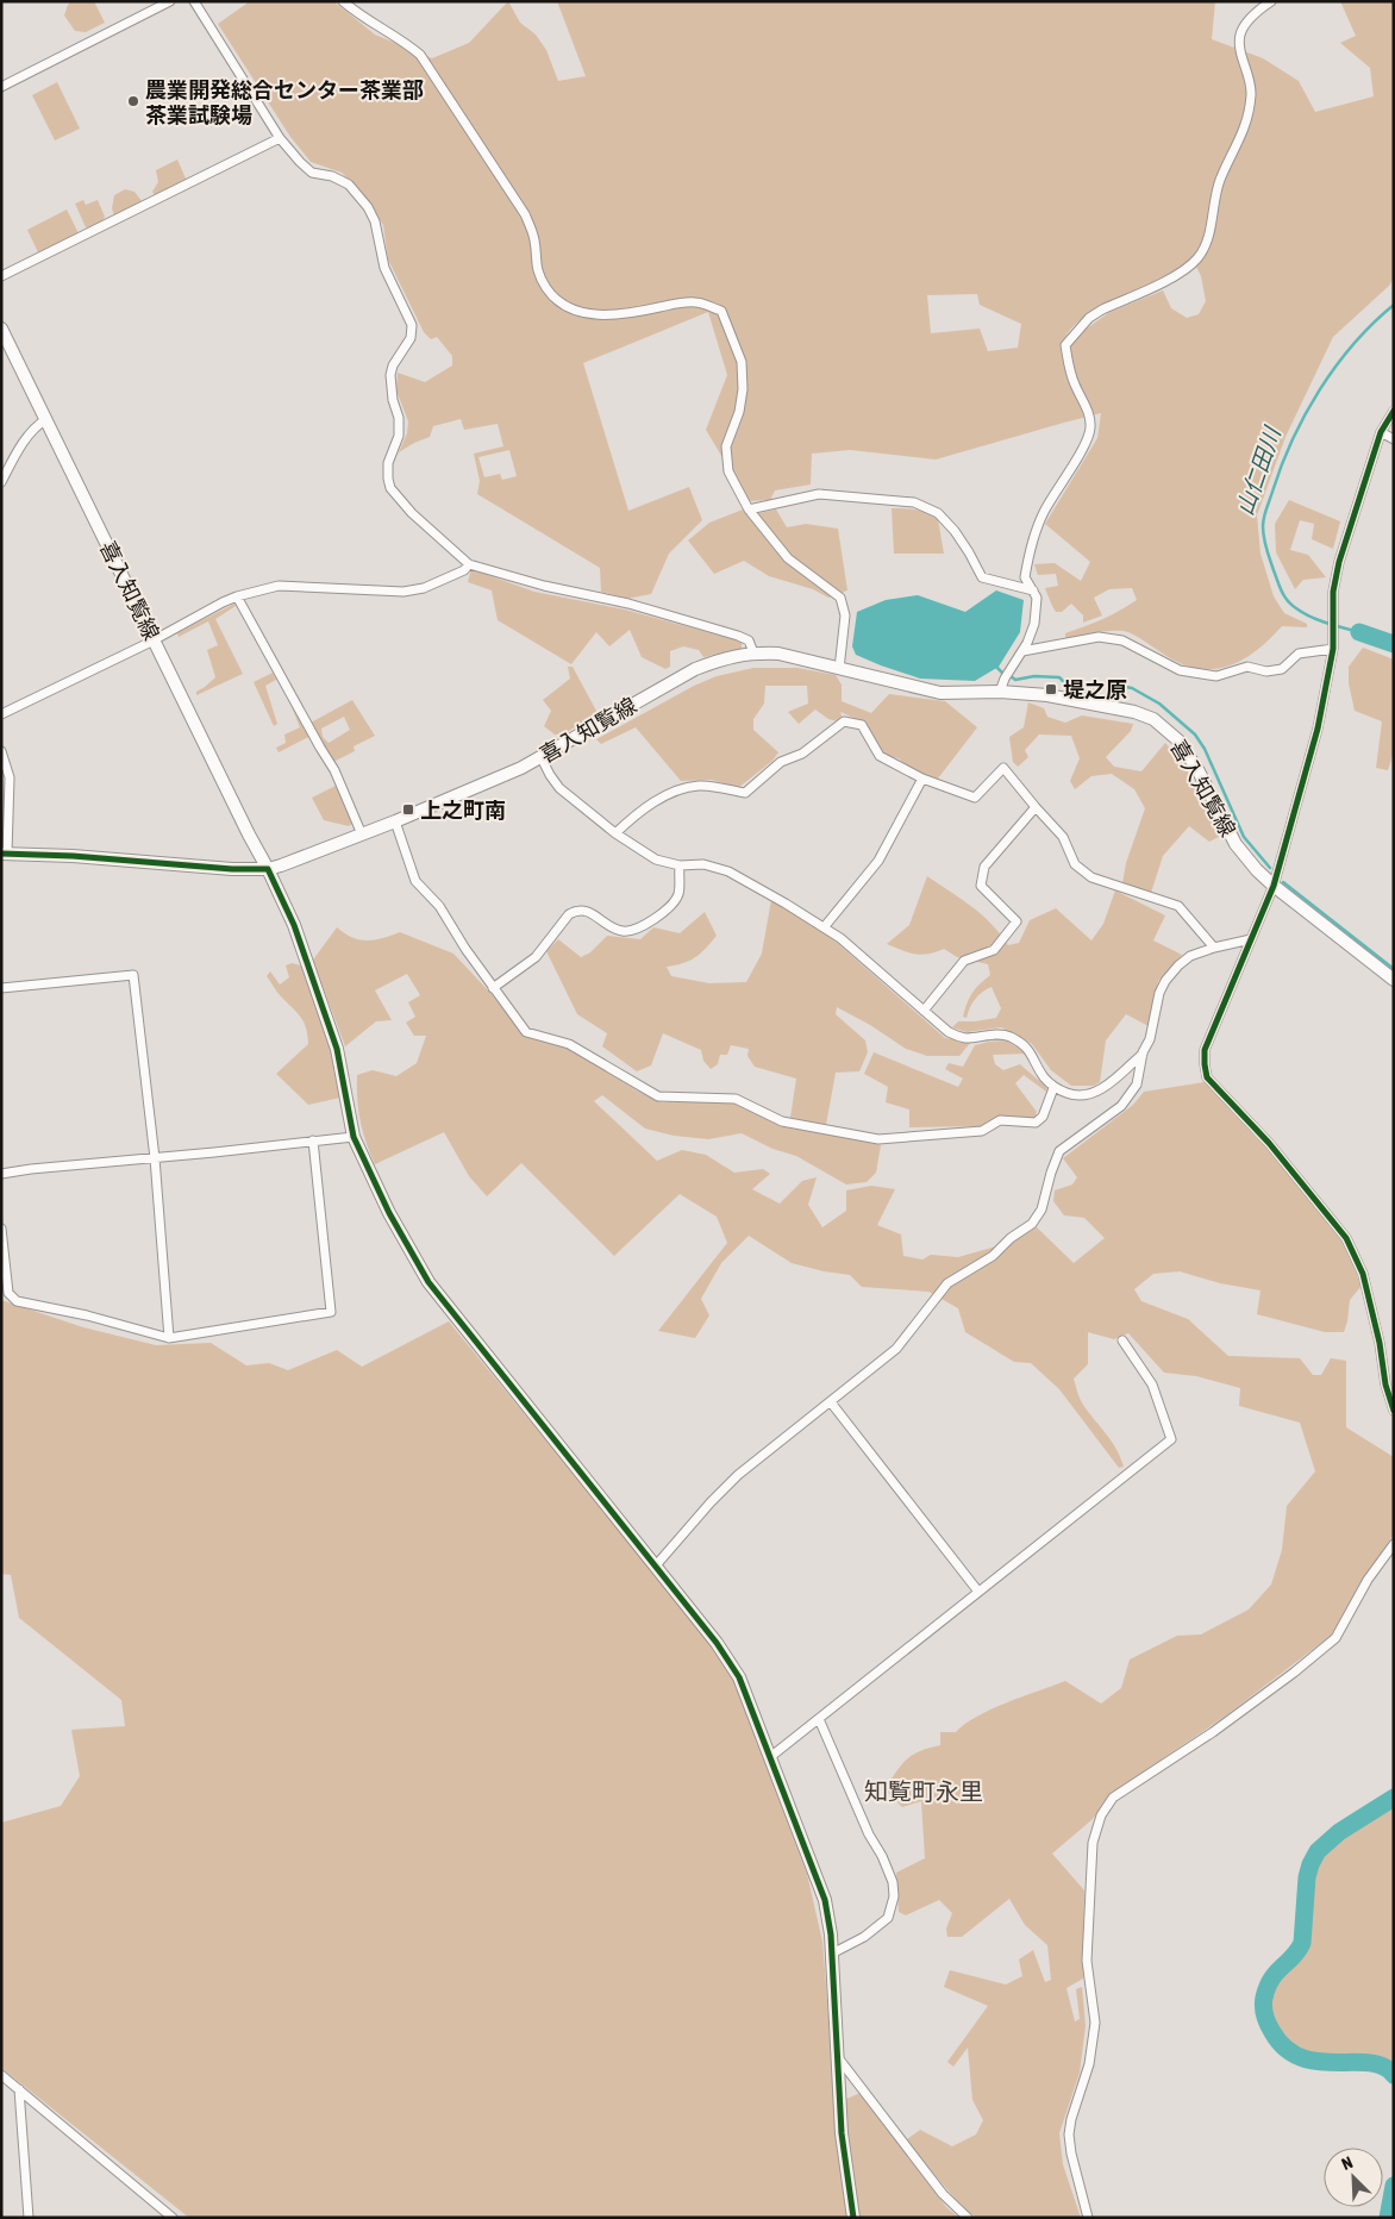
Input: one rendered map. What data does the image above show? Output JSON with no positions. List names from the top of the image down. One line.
{"streets":{"main road":["喜入知覧線"]},"districts":["知覧町永里"],"water":["山仁田川"],"places":{"other":["農業開発総合センター茶業部 茶業試験場"],"transit":["堤之原","上之町南"]},"north":"top left"}
